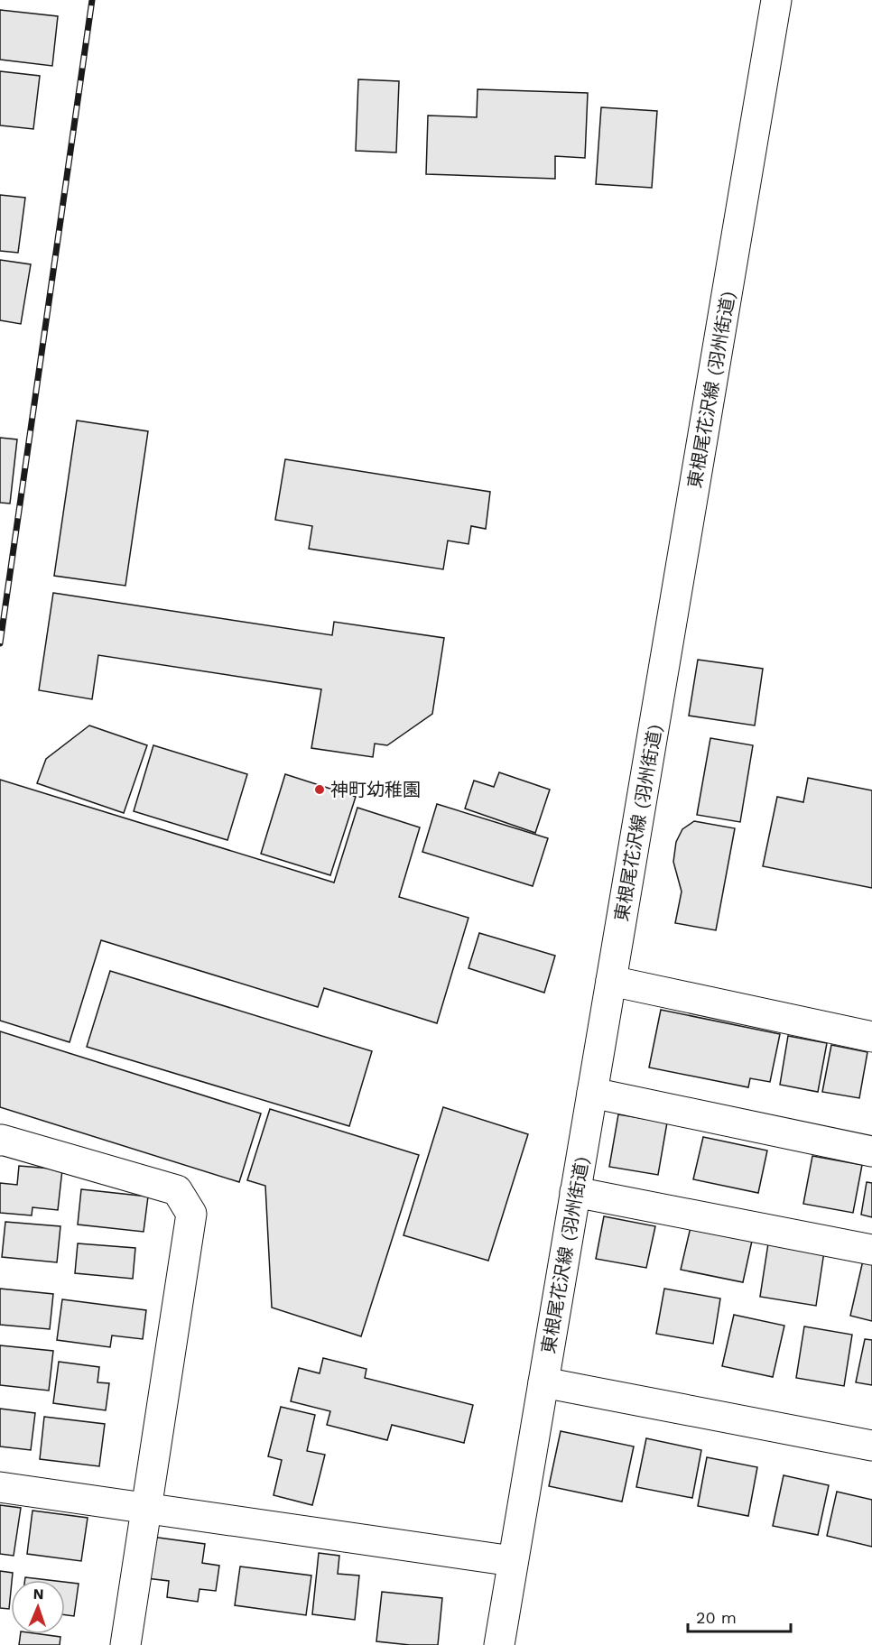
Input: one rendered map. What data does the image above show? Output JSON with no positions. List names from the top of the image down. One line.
{"streets":{"main road":["東根尾花沢線 (羽州街道)"]},"places":["神町幼稚園"],"scale_bar":"20 m","north":"top"}
